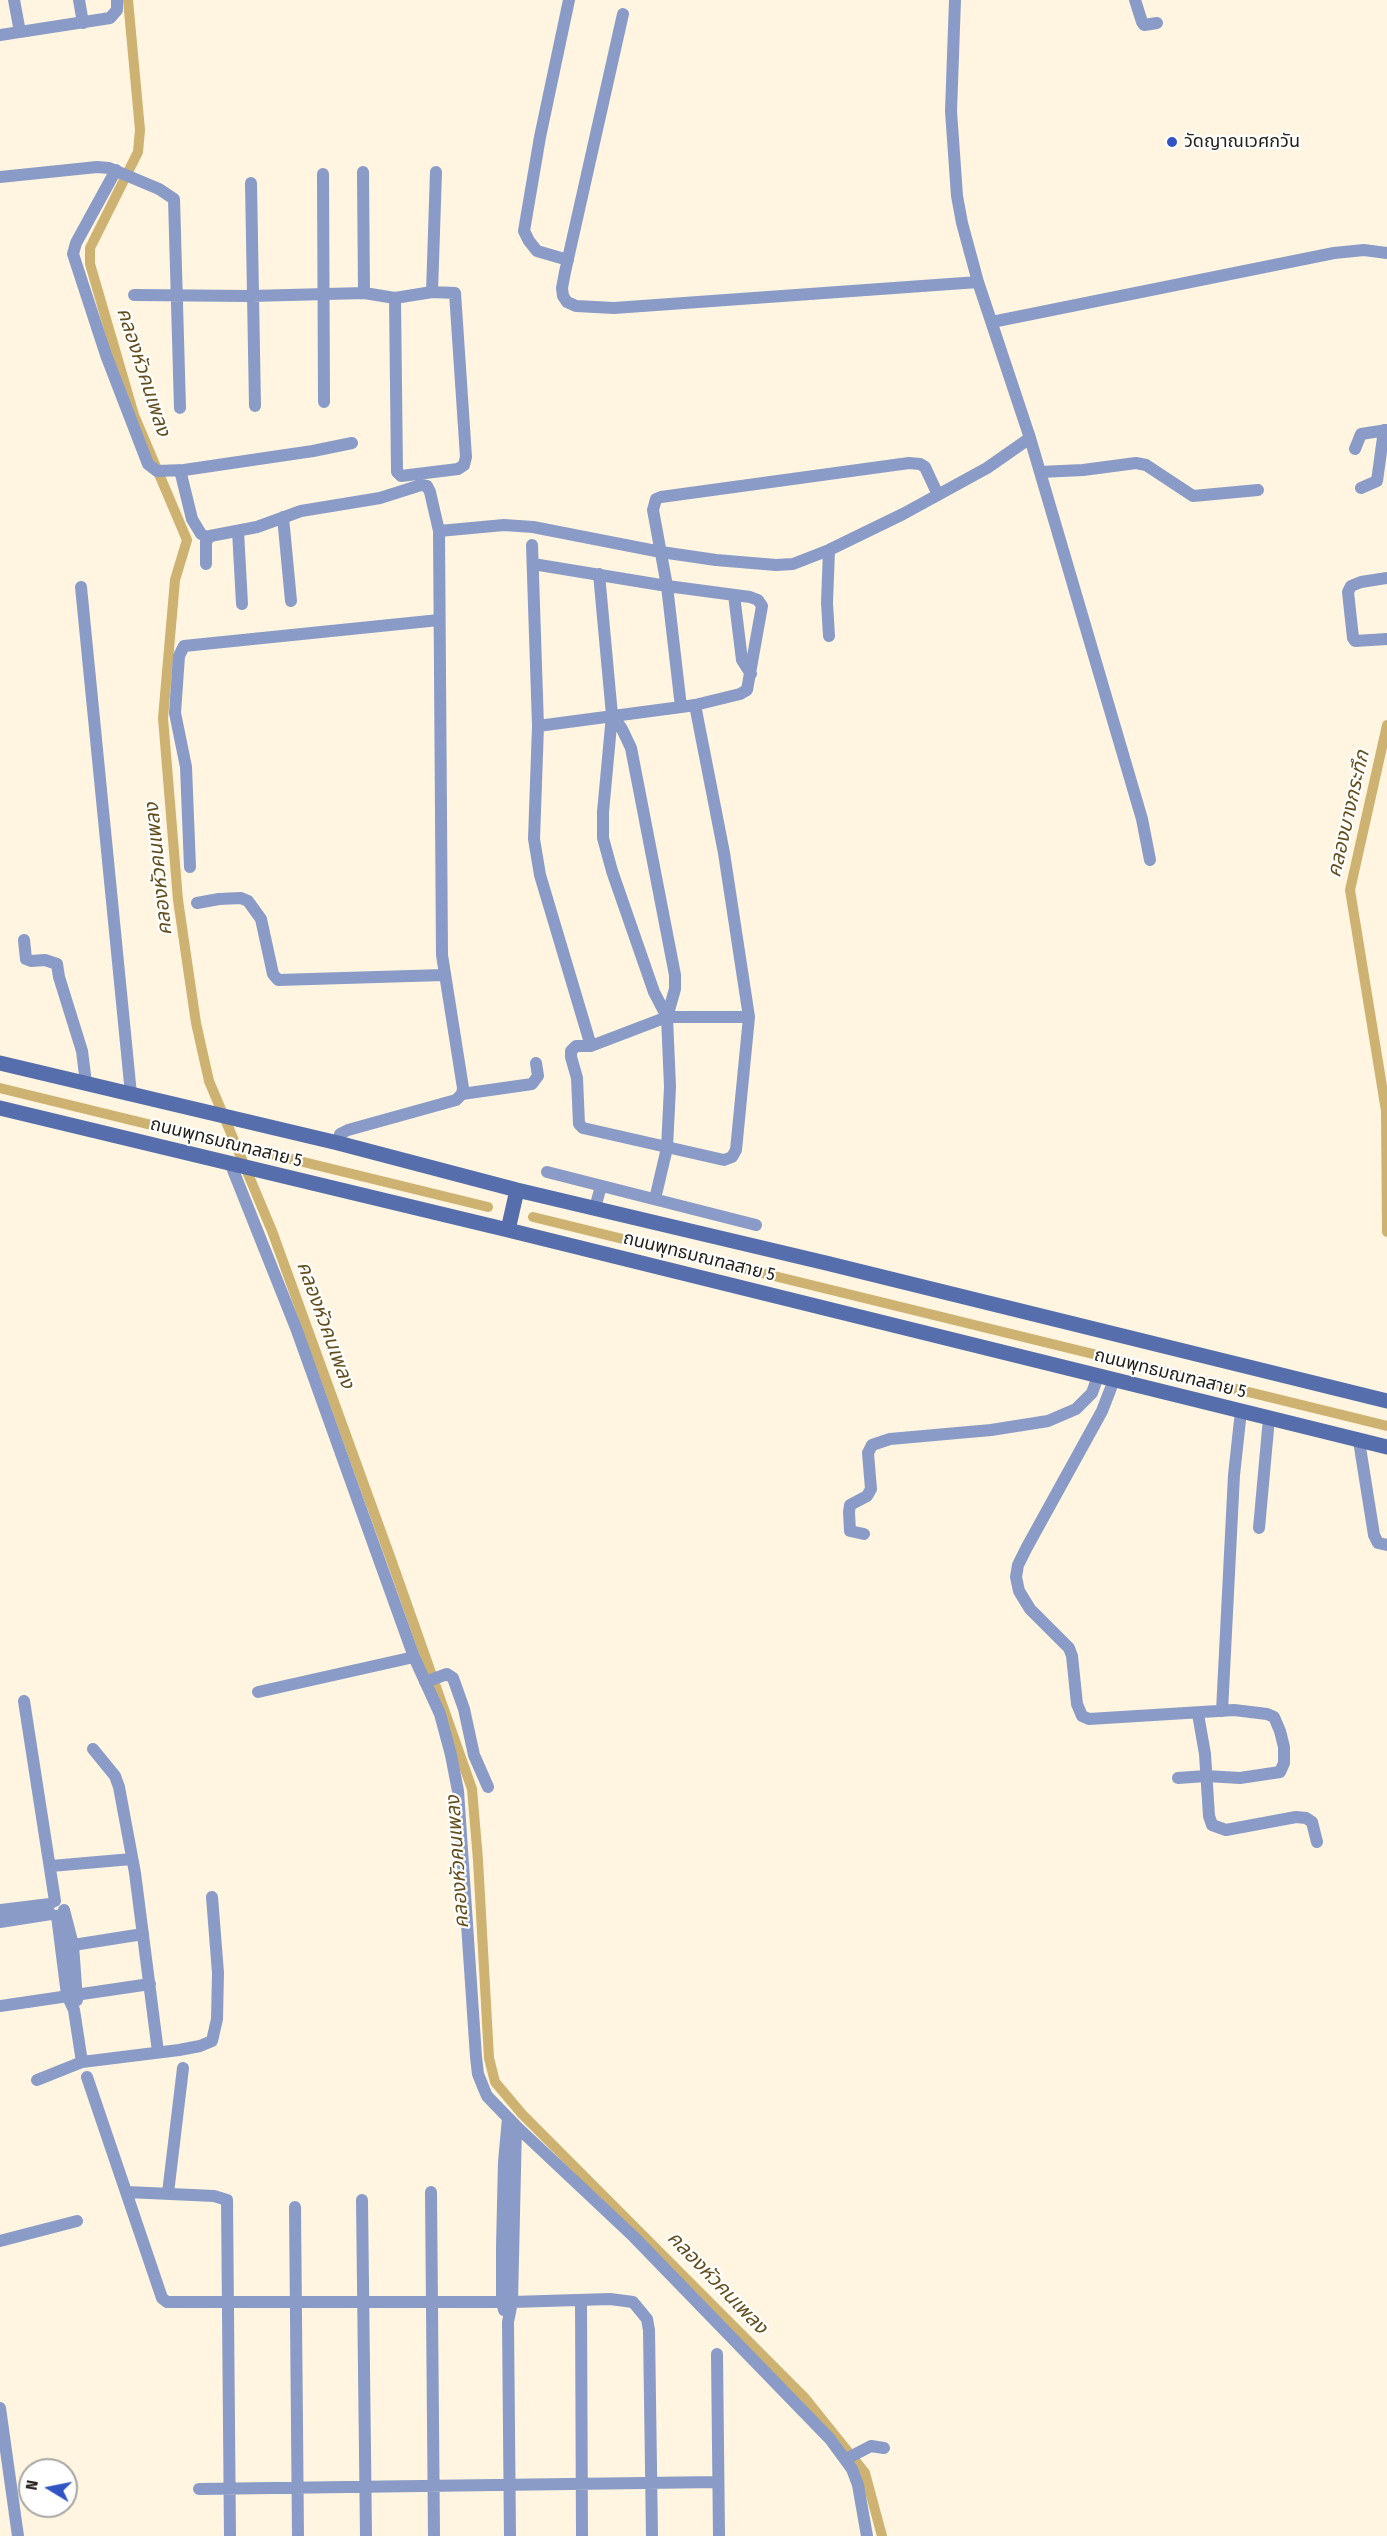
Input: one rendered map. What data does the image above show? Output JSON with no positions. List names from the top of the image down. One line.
{"streets":{"main road":["ถนนพุทธมณฑลสาย 5"]},"water":["คลองหัวคนเพลง","คลองบางกระทึก"],"places":["วัดญาณเวศกวัน"],"north":"left"}
